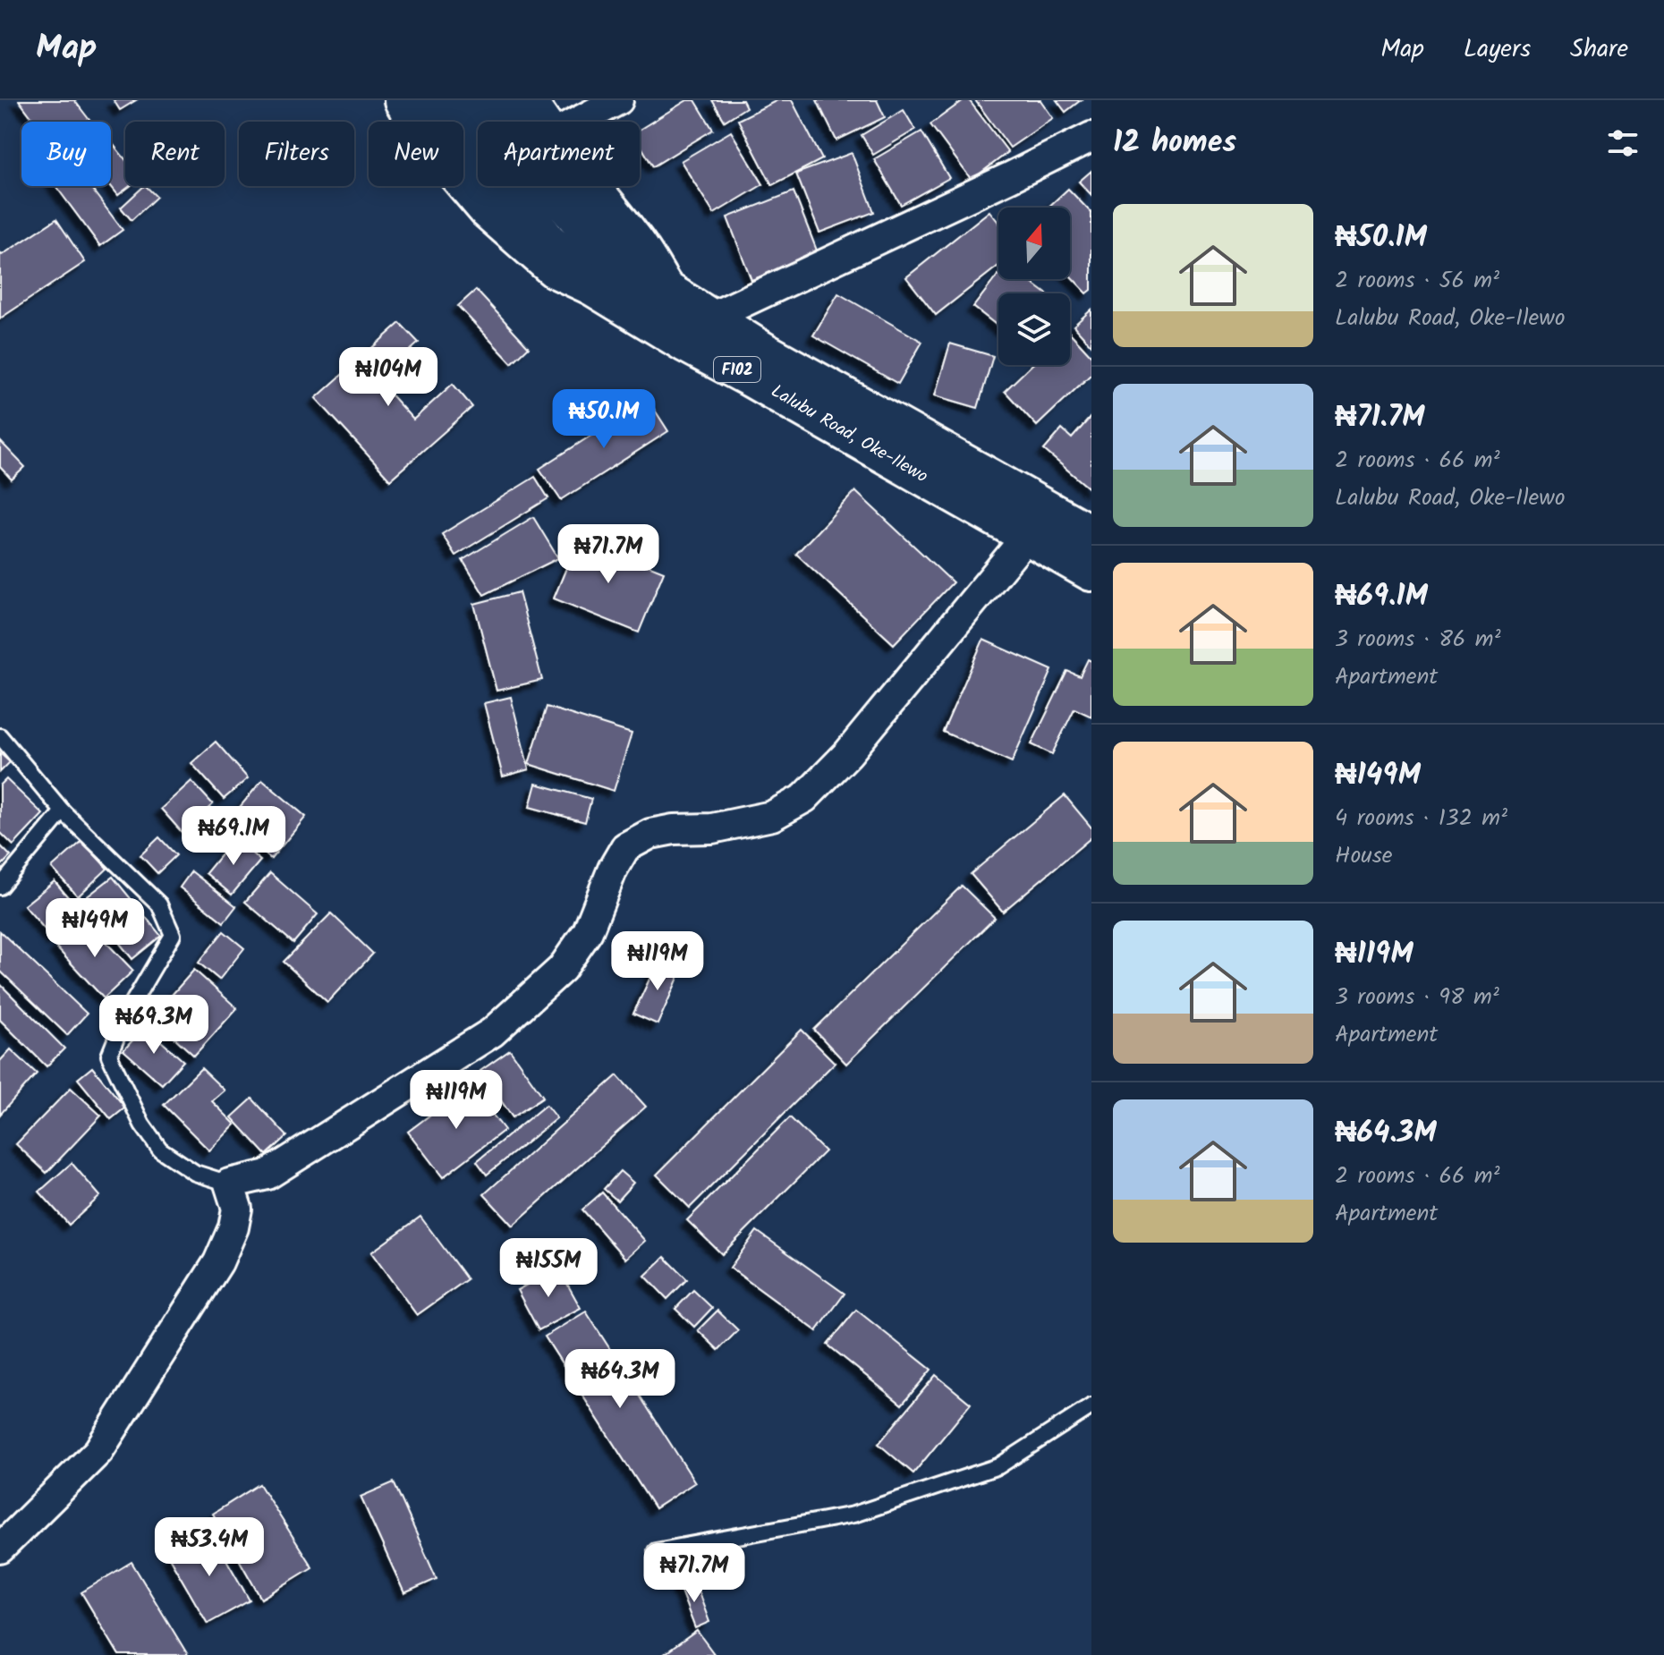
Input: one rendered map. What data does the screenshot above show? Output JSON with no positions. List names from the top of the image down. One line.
{"streets":{"main road":["F102","Lalubu Road, Oke-Ilewo"]},"north":"top","page":{"header":"Map","nav":["Map","Layers","Share"],"heading":"12 homes","chip":["Buy","Rent","Filters","New","Apartment"],"list":[{"name":"₦50.1M","note":"2 rooms · 56 m² · Lalubu Road, Oke-Ilewo"},{"name":"₦71.7M","note":"2 rooms · 66 m² · Lalubu Road, Oke-Ilewo"},{"name":"₦69.1M","note":"3 rooms · 86 m² · Apartment"},{"name":"₦149M","note":"4 rooms · 132 m² · House"},{"name":"₦119M","note":"3 rooms · 98 m² · Apartment"},{"name":"₦64.3M","note":"2 rooms · 66 m² · Apartment"}],"price":["₦104M","₦50.1M","₦71.7M","₦69.1M","₦149M","₦119M","₦69.3M","₦119M","₦155M","₦64.3M","₦53.4M","₦71.7M"]}}
